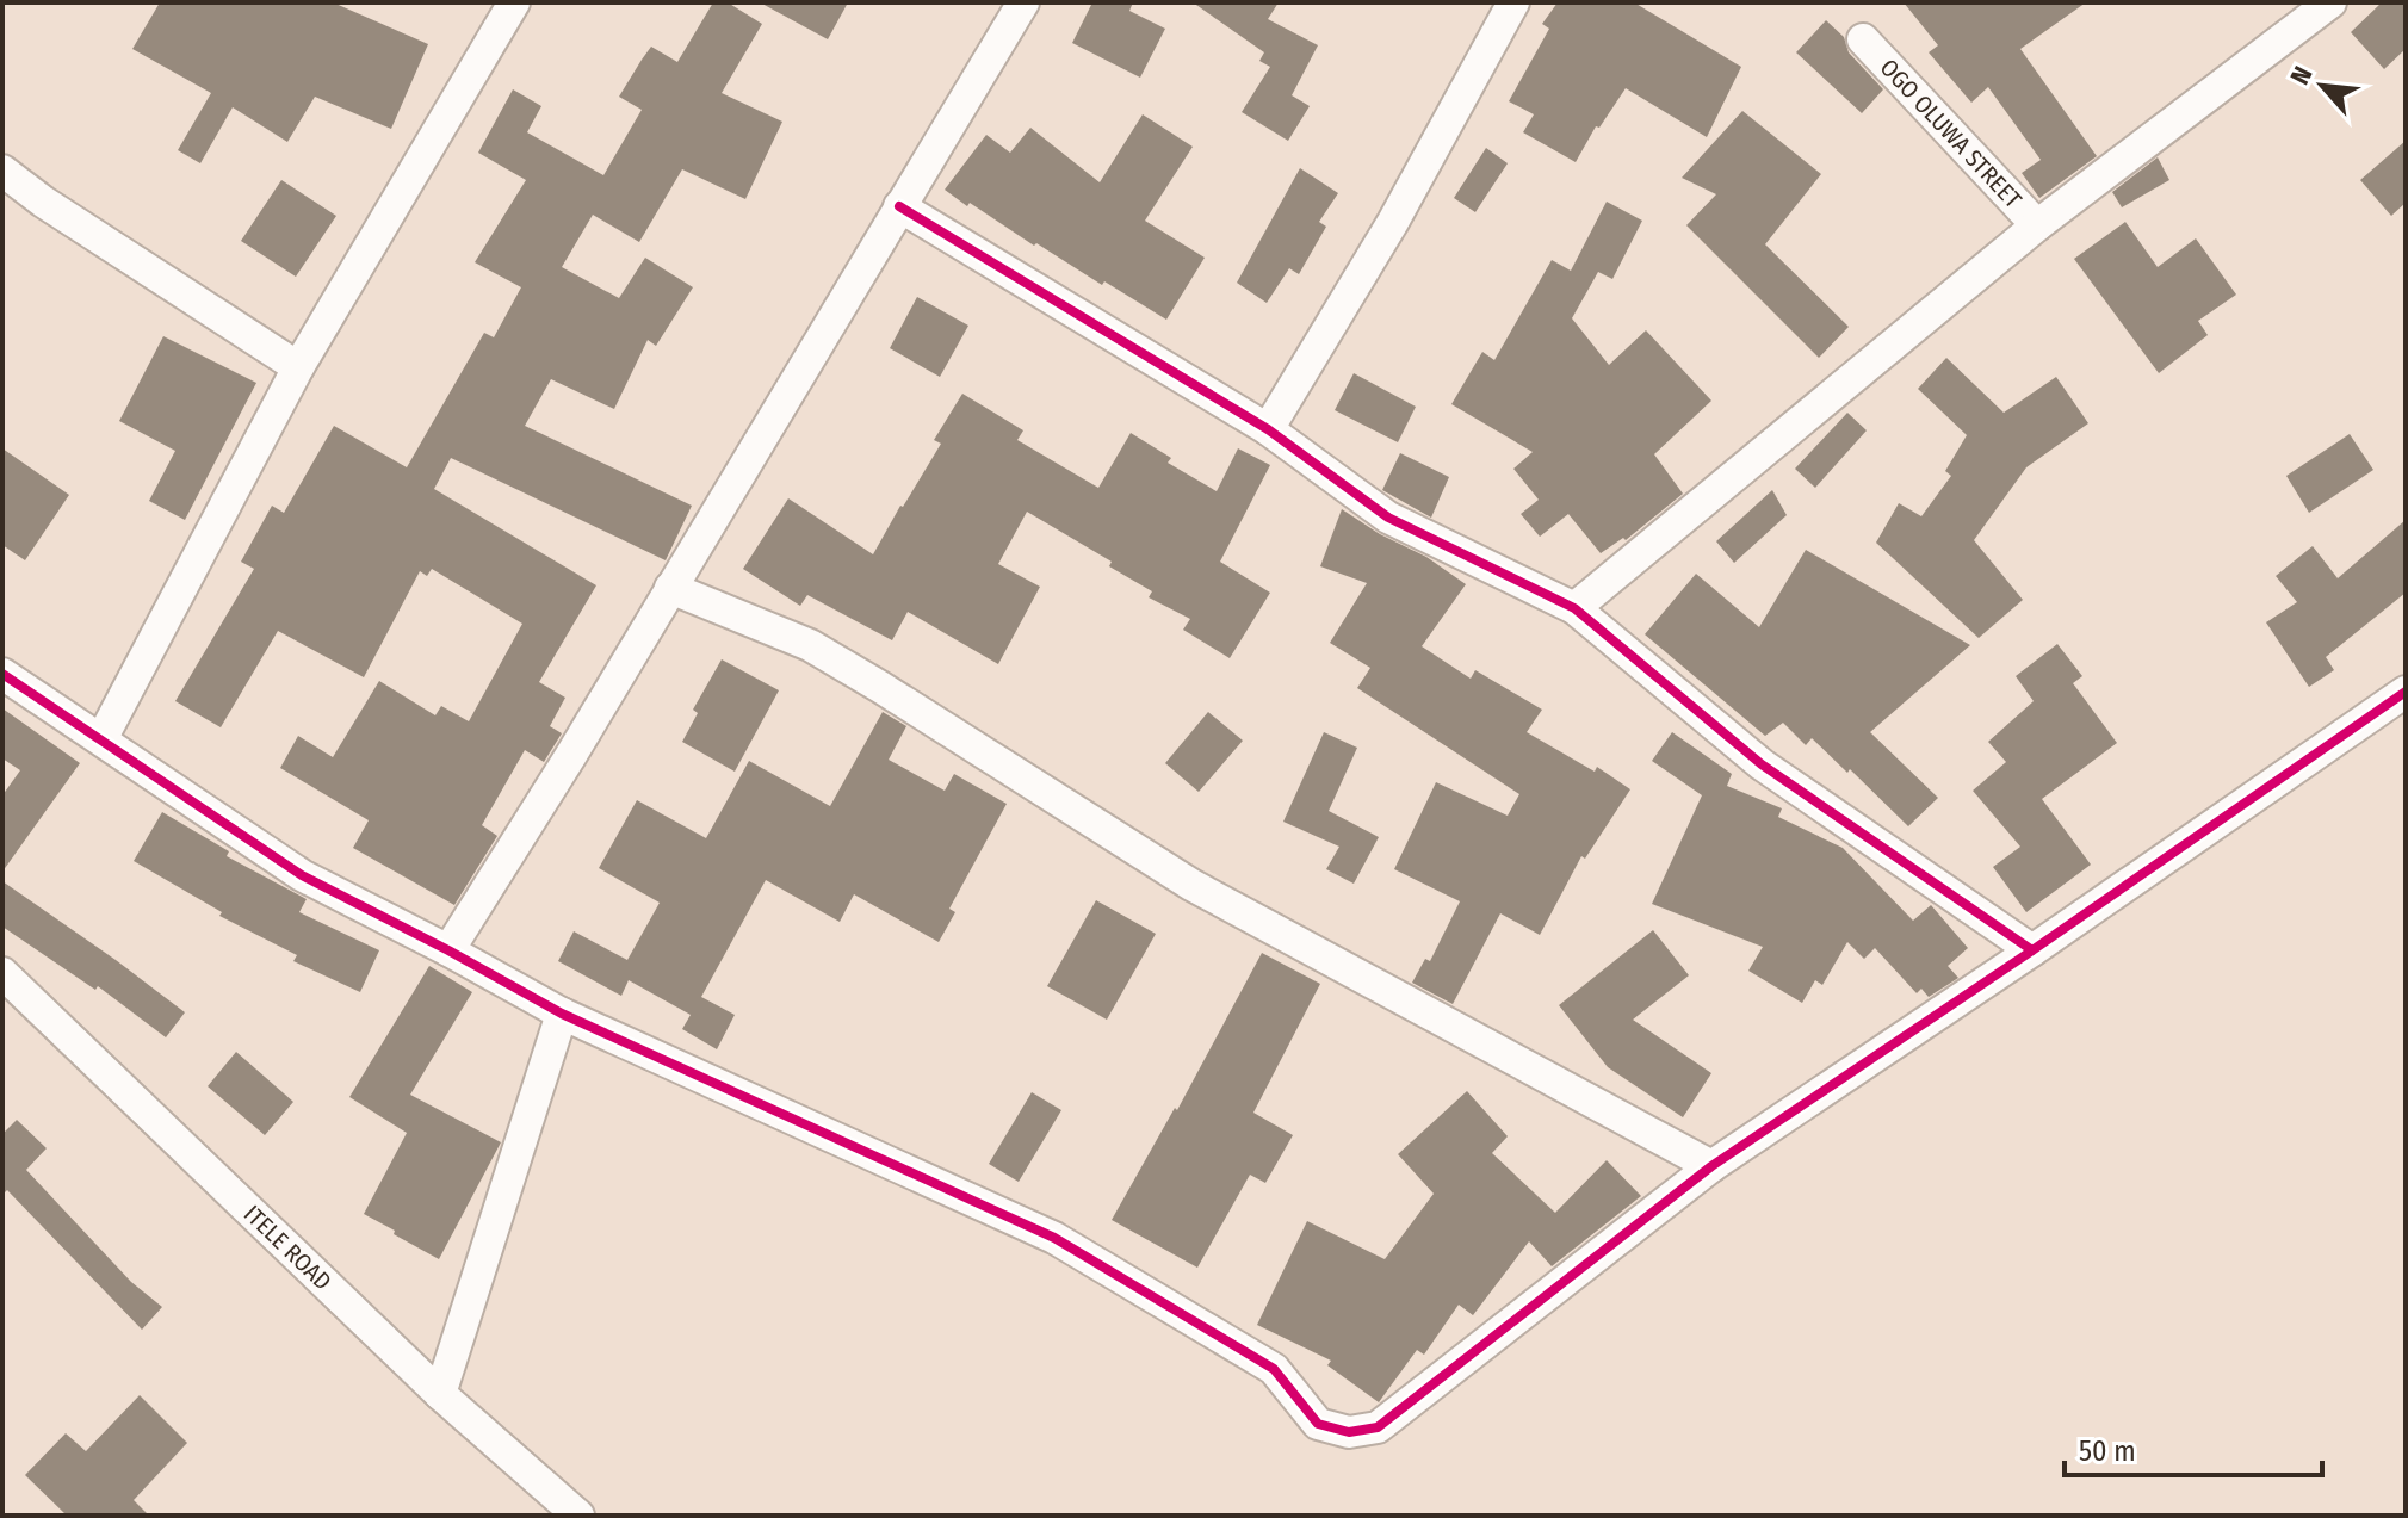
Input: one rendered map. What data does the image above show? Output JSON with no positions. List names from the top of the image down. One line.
{"streets":{"street":["OGO OLUWA STREET","ITELE ROAD"]},"scale_bar":"50 m","north":"top left"}
